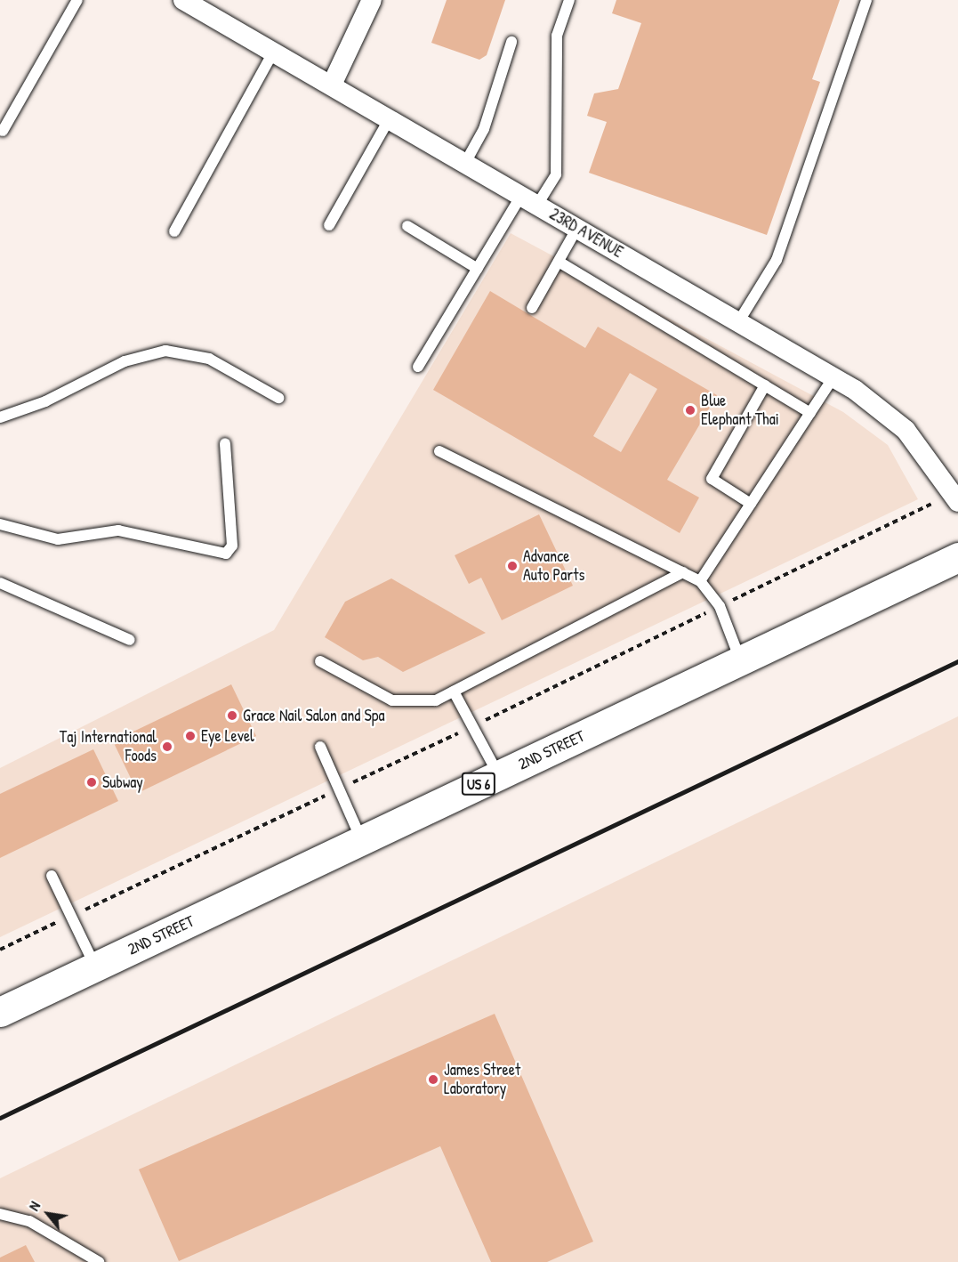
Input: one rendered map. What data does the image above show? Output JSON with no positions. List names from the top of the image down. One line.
{"streets":{"main road":["2ND STREET","US 6"],"street":["23RD AVENUE"]},"places":["Blue Elephant Thai","Advance Auto Parts","Grace Nail Salon and Spa","Eye Level","Taj International Foods","Subway","James Street Laboratory"],"north":"top left"}
